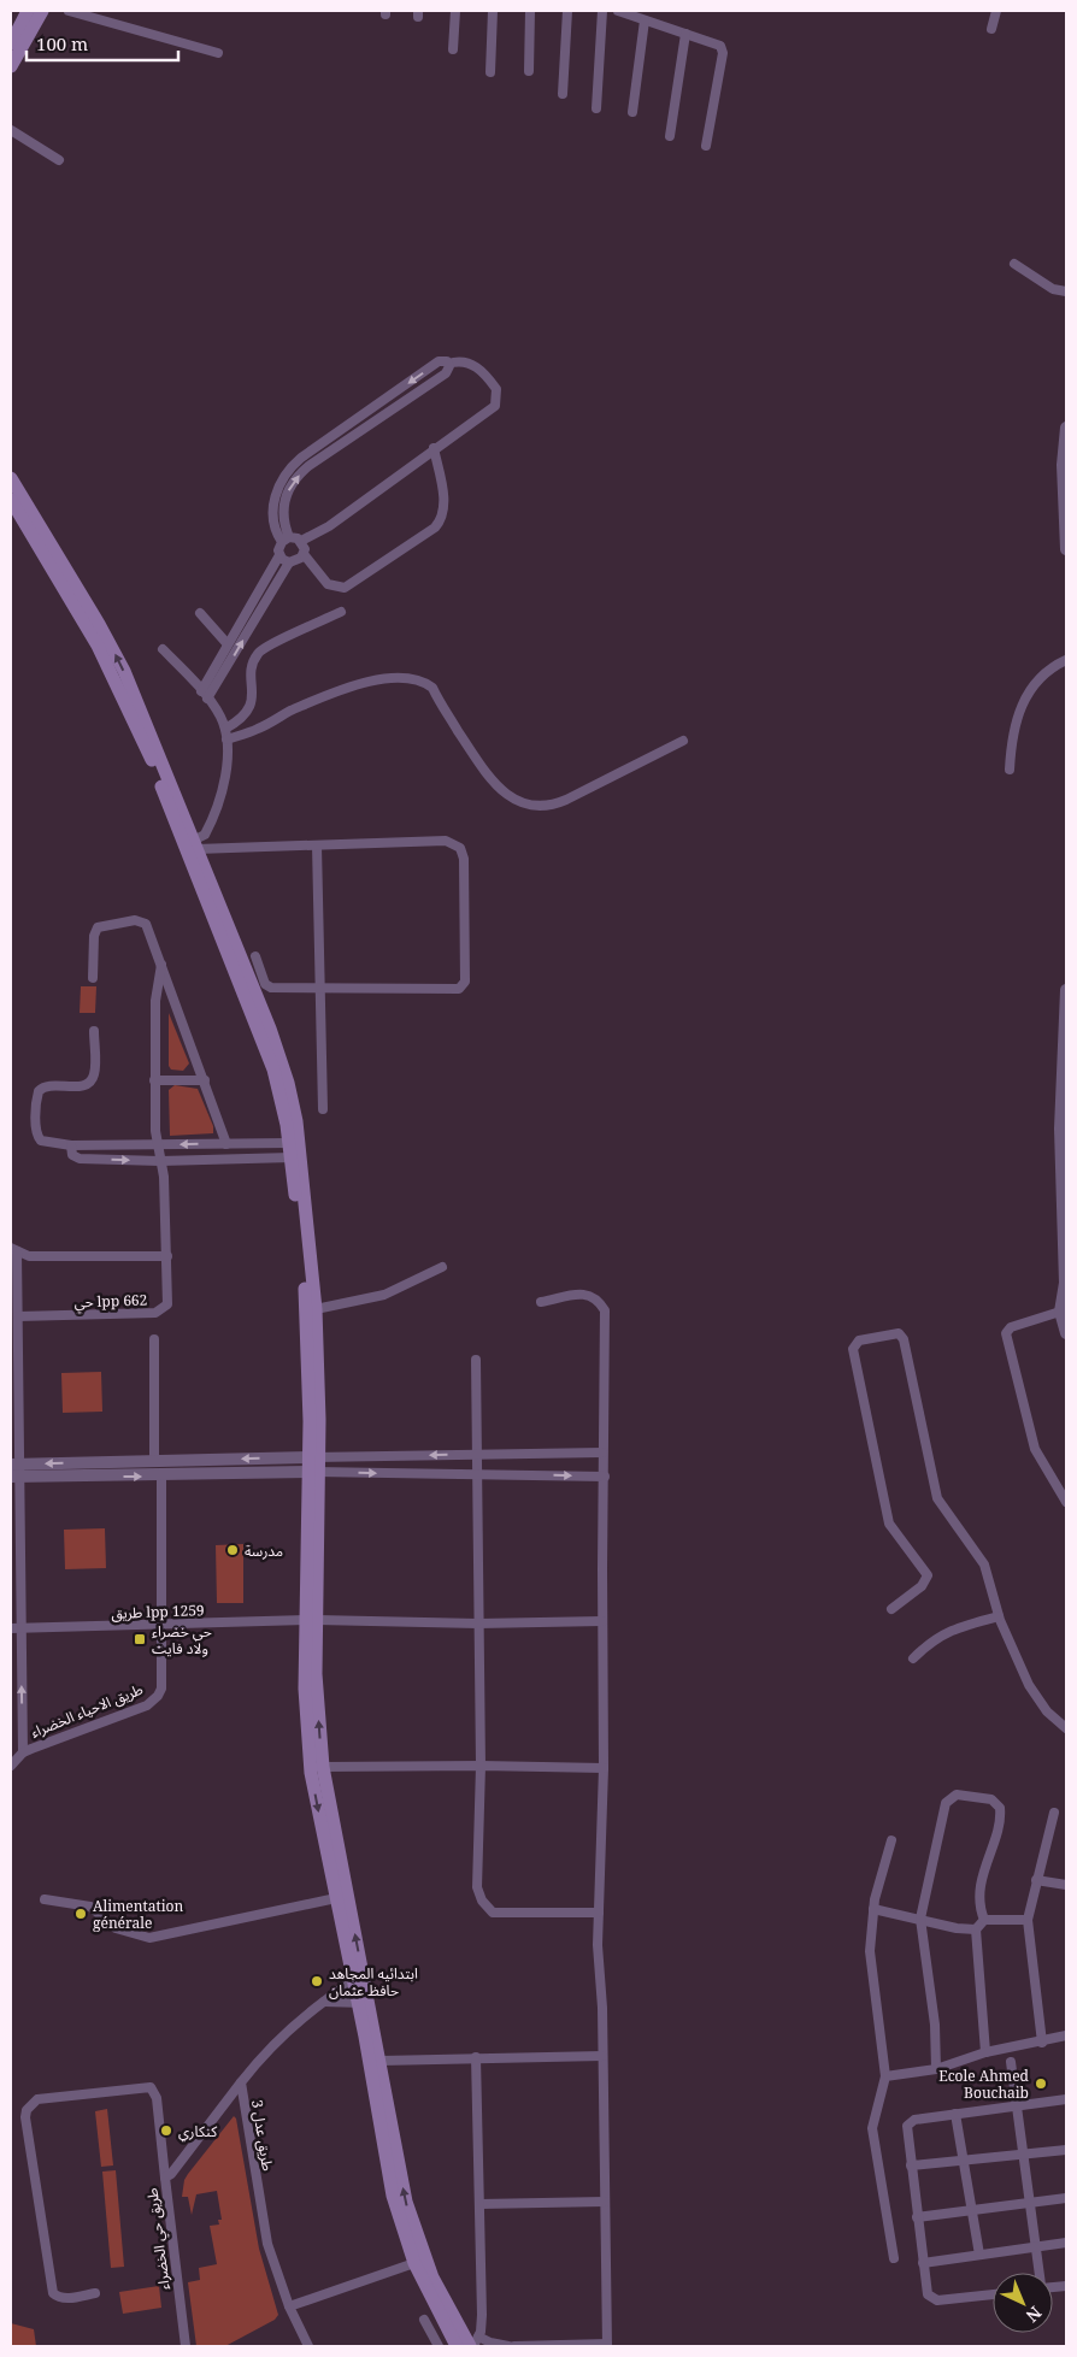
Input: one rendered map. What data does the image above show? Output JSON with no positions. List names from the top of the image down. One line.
{"streets":{"street":["حي lpp 662","طريق lpp 1259","طريق الاحياء الخضراء","طريق عدل 3","طريق حي الخضراء"]},"crossings":[["حي lpp 662","طريق الاحياء الخضراء"],["طريق lpp 1259","طريق الاحياء الخضراء"],["طريق عدل 3","طريق حي الخضراء"]],"places":{"other":["مدرسة","Alimentation générale","ابتدائيه المجاهد حافظ عثمان","Ecole Ahmed Bouchaib","كنكاري"],"transit":["حي خضراء ولاد فايت"]},"scale_bar":"100 m","north":"bottom right"}
